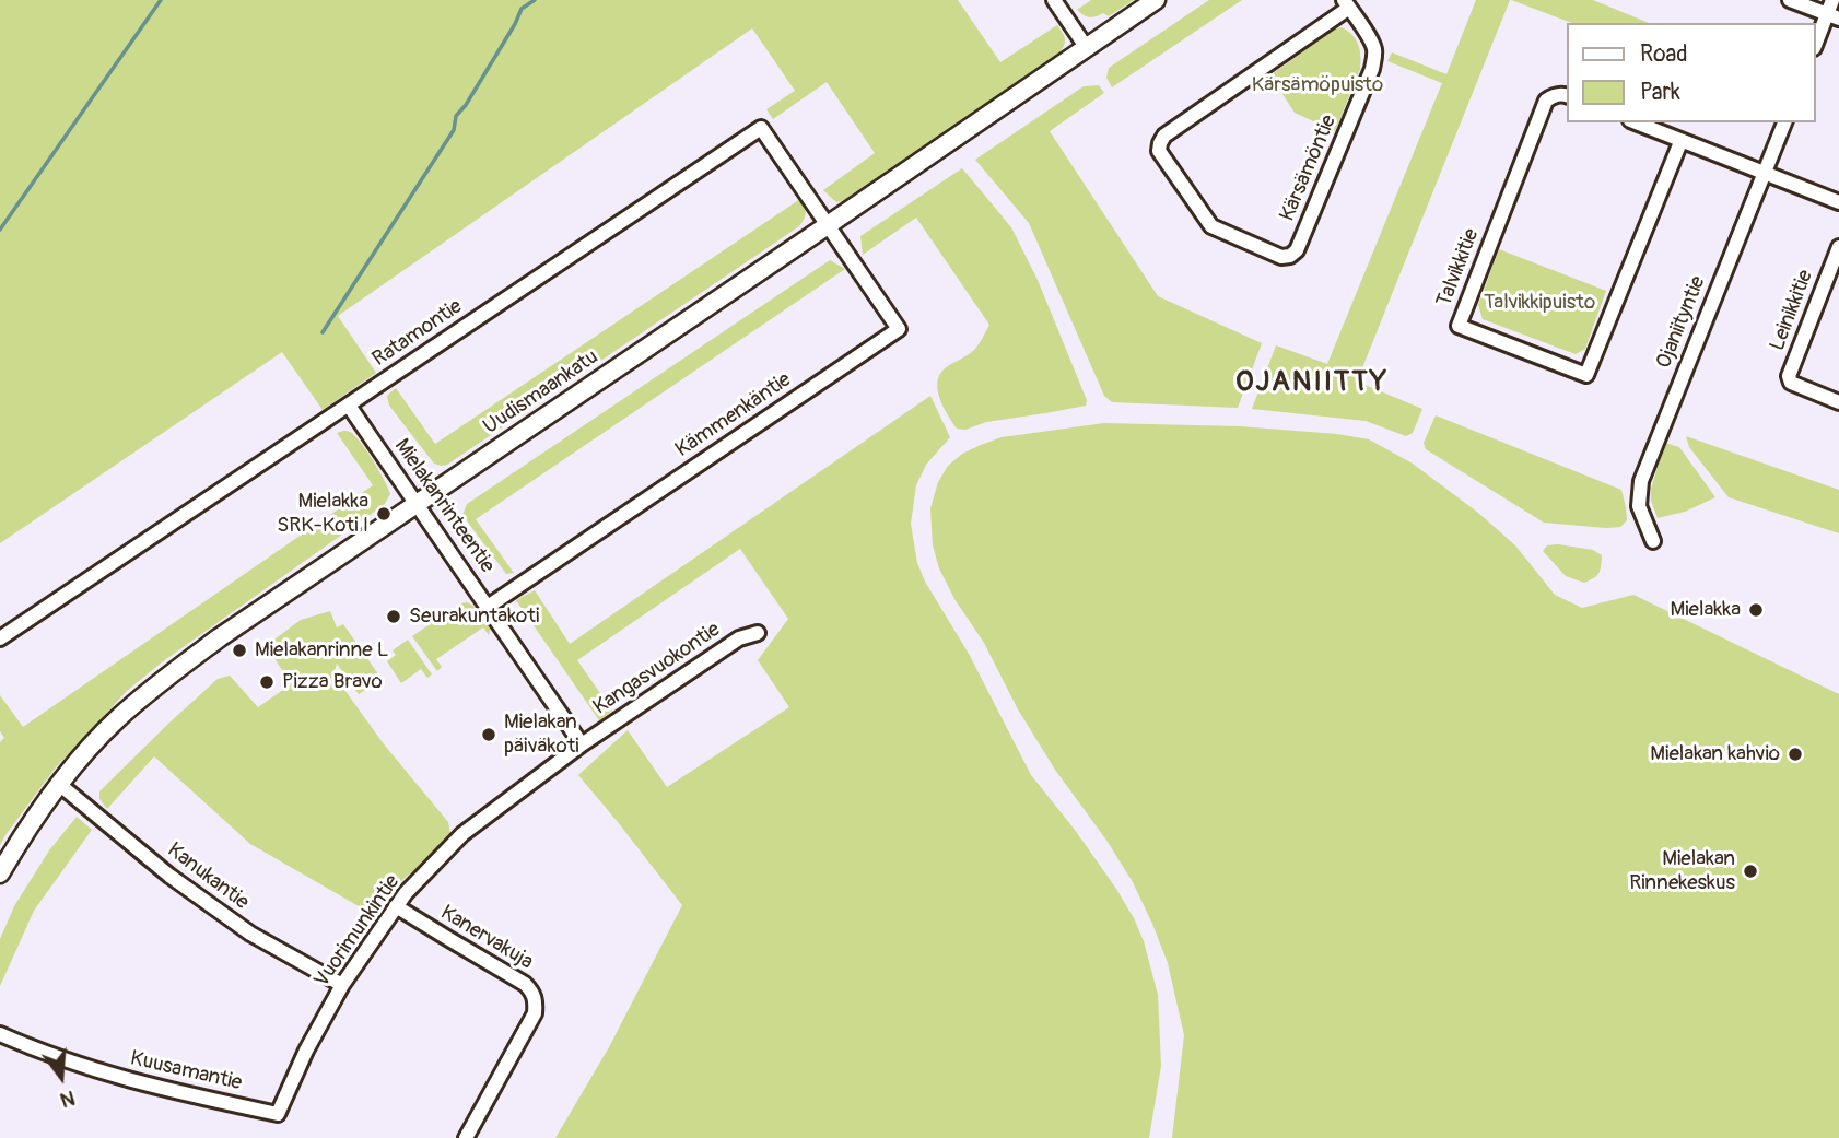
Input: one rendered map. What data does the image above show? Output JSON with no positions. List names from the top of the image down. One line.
{"streets":{"street":["Kärsämöntie","Talvikkitie","Leinikkitie","Ojaniityntie","Ratamontie","Uudismaankatu","Kämmenkäntie","Mielakanrinteentie","Kangasvuokontie","Kanukantie","Vuorimunkintie","Kanervakuja","Kuusamantie"]},"crossings":[["Ratamontie","Uudismaankatu"],["Ratamontie","Kämmenkäntie"],["Ratamontie","Mielakanrinteentie"],["Uudismaankatu","Kämmenkäntie"],["Uudismaankatu","Mielakanrinteentie"],["Uudismaankatu","Kanukantie"],["Kämmenkäntie","Mielakanrinteentie"],["Mielakanrinteentie","Kangasvuokontie"],["Mielakanrinteentie","Vuorimunkintie"],["Kangasvuokontie","Vuorimunkintie"],["Kanukantie","Vuorimunkintie"],["Vuorimunkintie","Kanervakuja"],["Vuorimunkintie","Kuusamantie"]],"districts":["OJANIITTY"],"parks":["Kärsämöpuisto","Talvikkipuisto"],"places":["Mielakka SRK-Koti I","Mielakka","Seurakuntakoti","Mielakanrinne L","Pizza Bravo","Mielakan päiväkoti","Mielakan kahvio","Mielakan Rinnekeskus"],"legend":["Road","Park"],"north":"bottom"}
